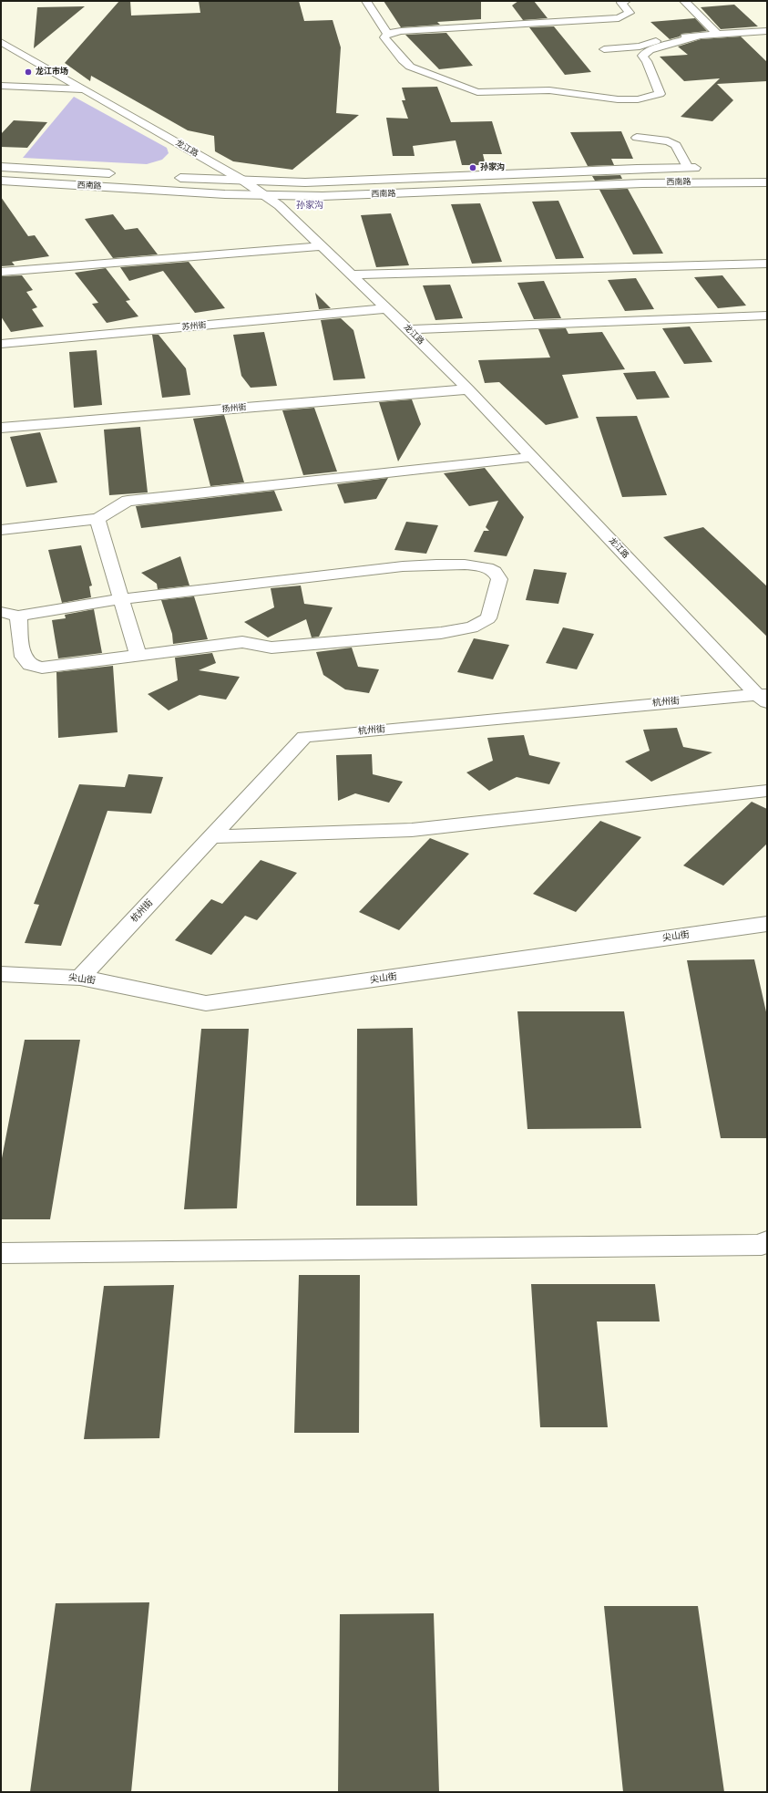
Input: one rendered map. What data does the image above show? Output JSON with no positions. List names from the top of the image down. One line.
{"streets":{"street":["龙江路","西南路","苏州街","扬州街","杭州街","尖山街"]},"crossings":[["龙江路","西南路"],["龙江路","苏州街"],["龙江路","扬州街"],["龙江路","杭州街"],["杭州街","尖山街"]],"districts":["孙家沟"],"places":["龙江市场","孙家沟"]}
